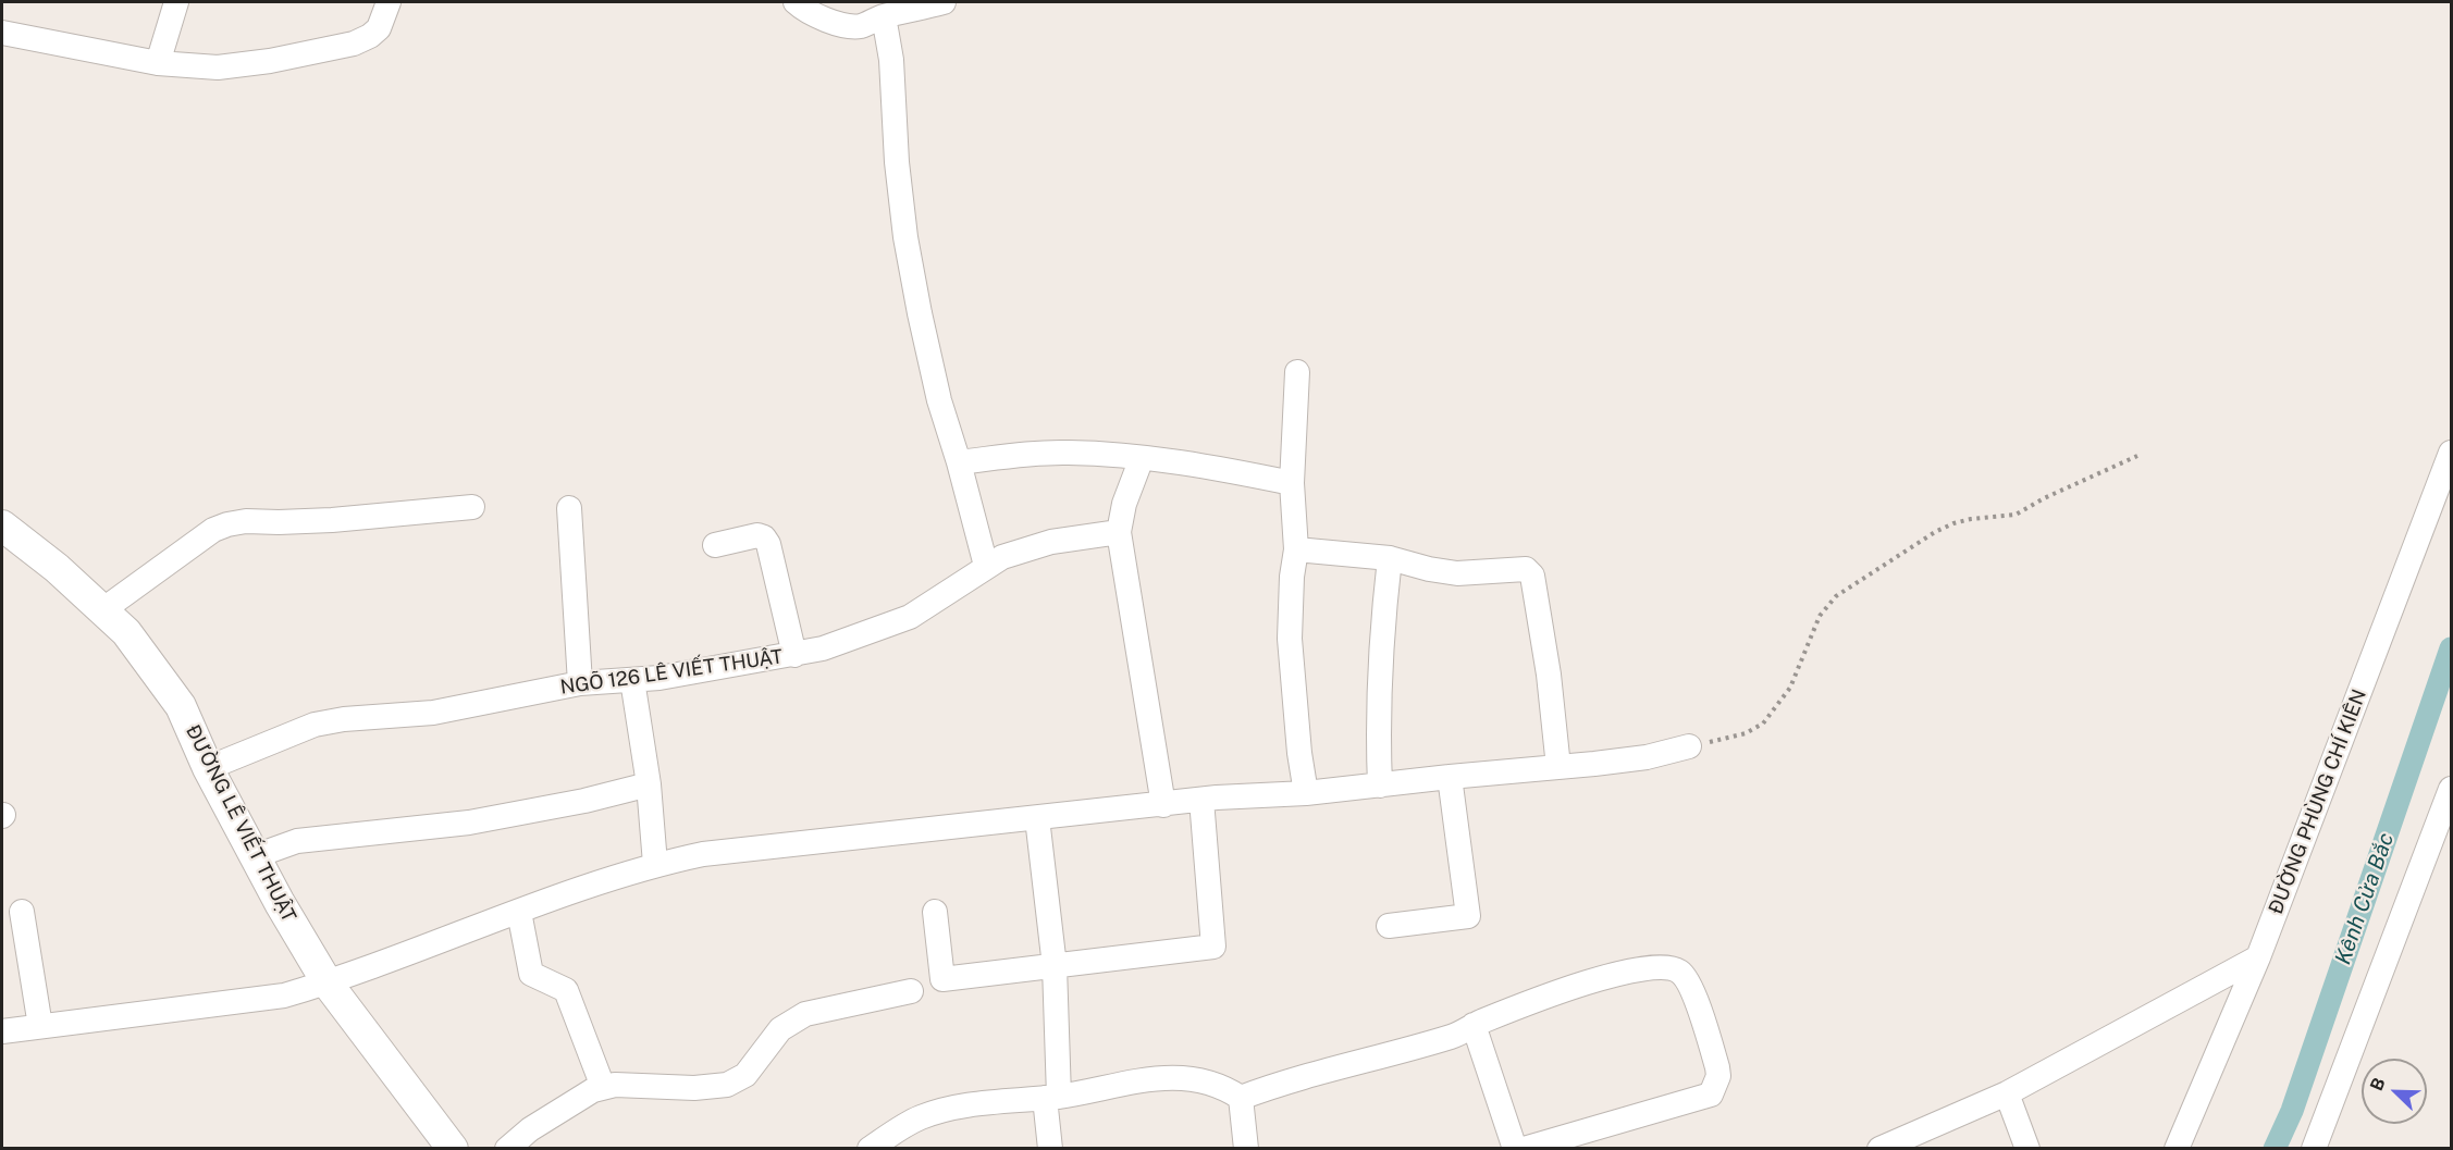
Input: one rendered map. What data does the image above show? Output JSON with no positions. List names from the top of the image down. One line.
{"streets":{"main road":["ĐƯỜNG LÊ VIẾT THUẬT"],"street":["NGÕ 126 LÊ VIẾT THUẬT","ĐƯỜNG PHÙNG CHÍ KIÊN"]},"crossings":[["NGÕ 126 LÊ VIẾT THUẬT","ĐƯỜNG LÊ VIẾT THUẬT"]],"water":["Kênh Cửa Bắc"],"north":"top left"}
